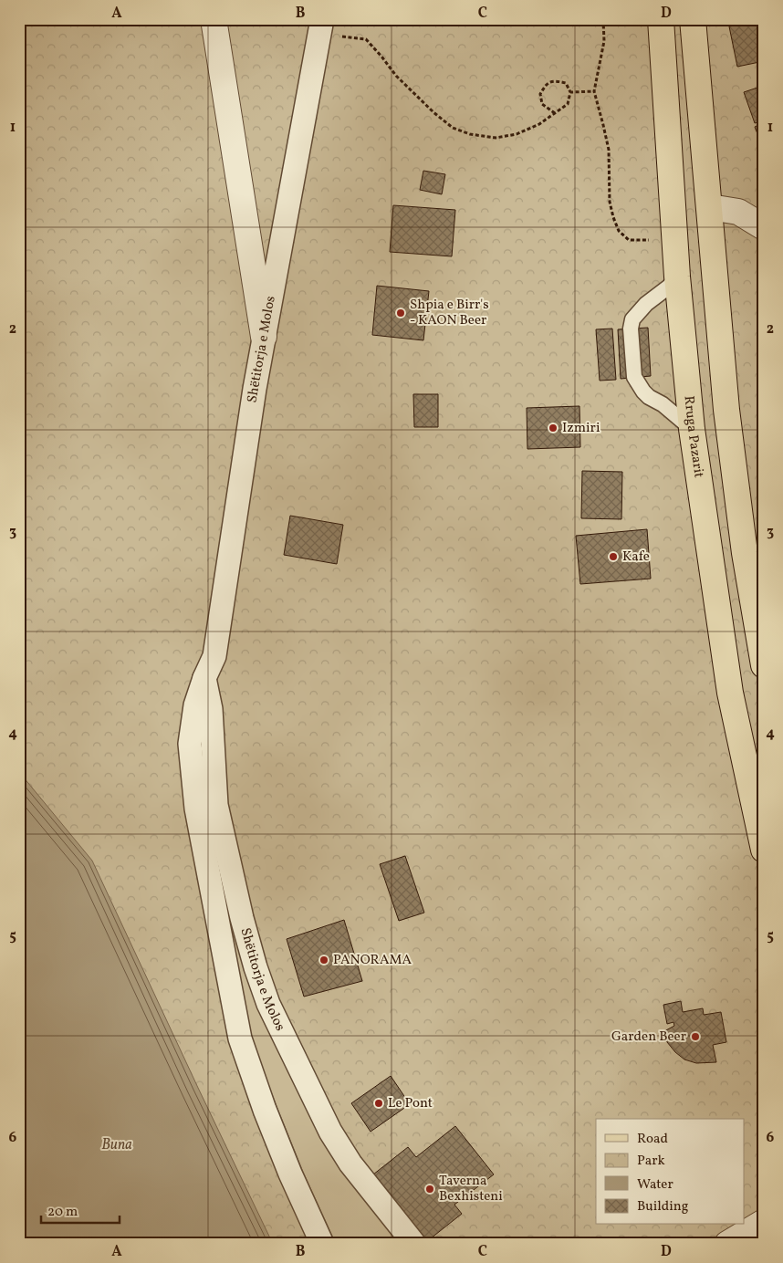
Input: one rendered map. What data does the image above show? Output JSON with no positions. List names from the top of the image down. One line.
{"streets":{"main road":["Rruga Pazarit"],"street":["Shëtitorja e Molos"]},"water":["Buna"],"places":["Shpia e Birr's - KAON Beer","Izmiri","Kafe","PANORAMA","Garden Beer","Le Pont","Taverna Bexhisteni"],"legend":["Road","Park","Water","Building"],"scale_bar":"20 m","grid":{"columns":["A","B","C","D"],"rows":["1","2","3","4","5","6"]}}
